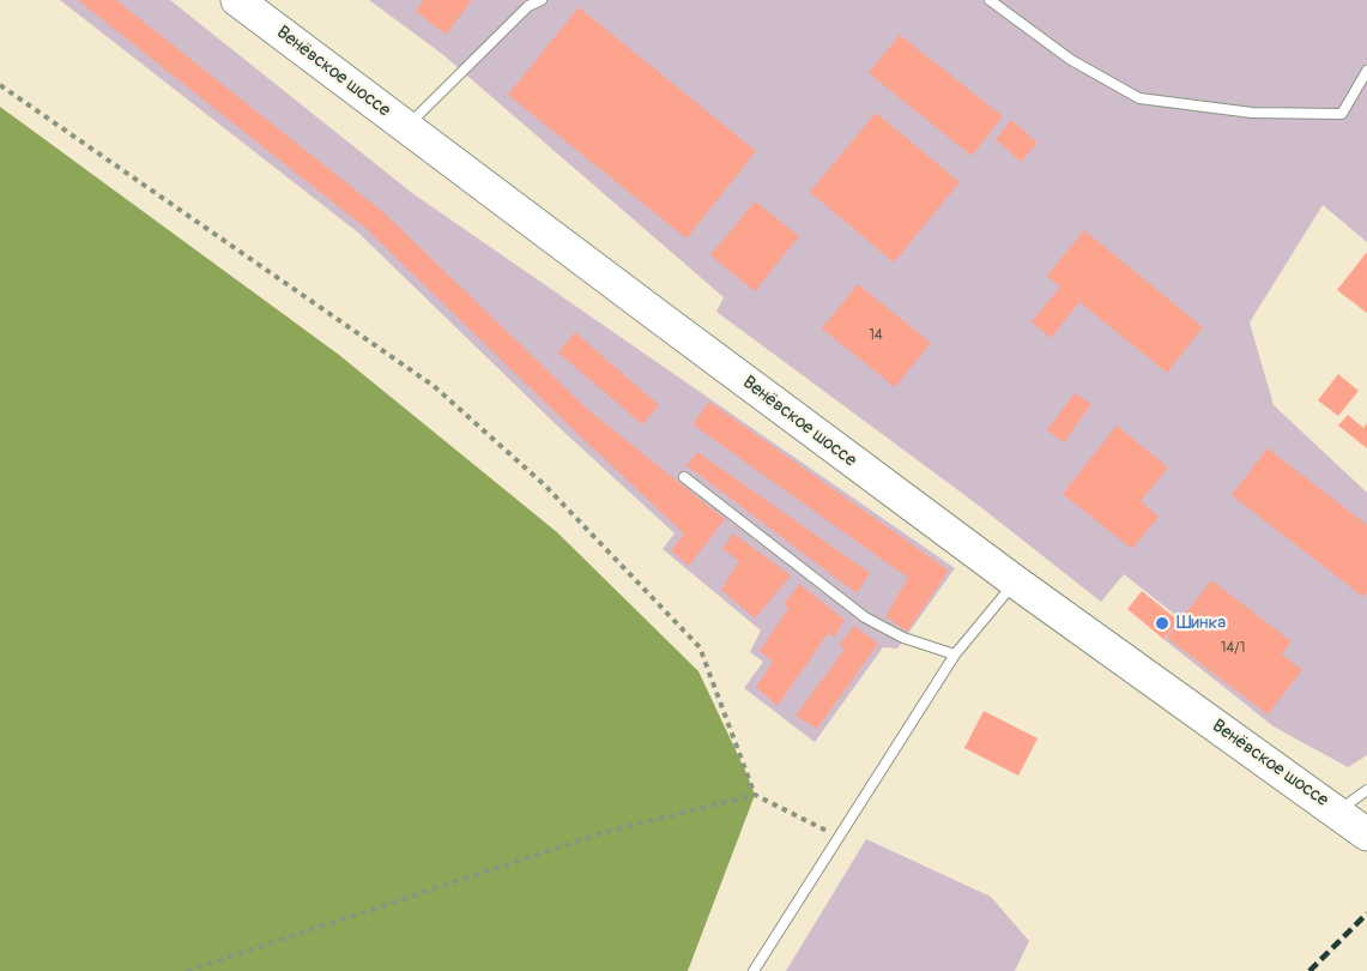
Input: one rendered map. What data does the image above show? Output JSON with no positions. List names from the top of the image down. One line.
{"streets":{"main road":["Венёвское шоссе"]},"places":["Шинка"],"house_numbers":["14","14/1"]}
